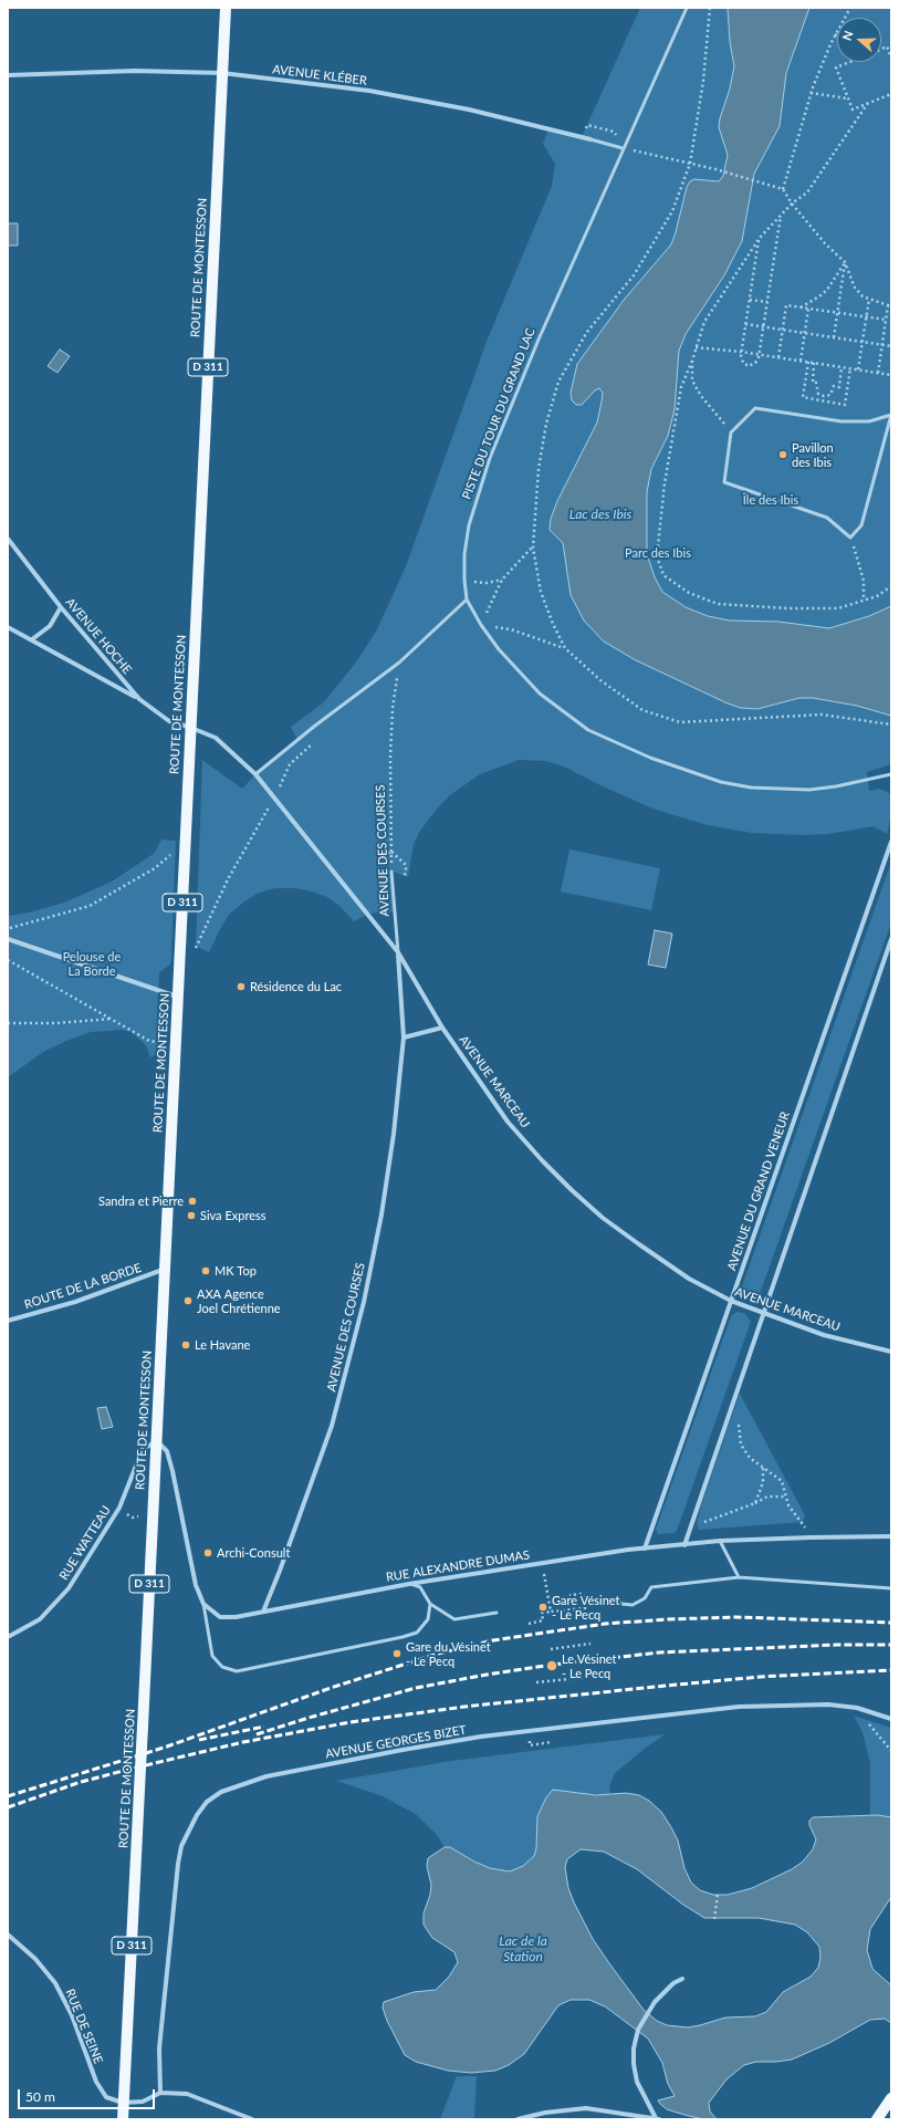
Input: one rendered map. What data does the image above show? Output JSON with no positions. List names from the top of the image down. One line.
{"streets":{"main road":["ROUTE DE MONTESSON","D 311"],"street":["AVENUE KLÉBER","AVENUE HOCHE","AVENUE DES COURSES","AVENUE MARCEAU","AVENUE DU GRAND VENEUR","ROUTE DE LA BORDE","RUE WATTEAU","RUE ALEXANDRE DUMAS","AVENUE GEORGES BIZET","RUE DE SEINE"],"lane":["PISTE DU TOUR DU GRAND LAC"]},"crossings":[["AVENUE KLÉBER","ROUTE DE MONTESSON"],["AVENUE KLÉBER","PISTE DU TOUR DU GRAND LAC"],["ROUTE DE MONTESSON","AVENUE HOCHE"],["ROUTE DE MONTESSON","AVENUE MARCEAU"],["ROUTE DE MONTESSON","ROUTE DE LA BORDE"],["ROUTE DE MONTESSON","RUE WATTEAU"],["ROUTE DE MONTESSON","RUE DE SEINE"],["AVENUE HOCHE","AVENUE MARCEAU"],["AVENUE DES COURSES","AVENUE MARCEAU"],["AVENUE DES COURSES","RUE ALEXANDRE DUMAS"],["AVENUE MARCEAU","AVENUE DU GRAND VENEUR"],["AVENUE DU GRAND VENEUR","RUE ALEXANDRE DUMAS"]],"water":["Lac des Ibis","Lac de la Station"],"parks":["Île des Ibis","Parc des Ibis","Pelouse de La Borde"],"places":["Pavillon des Ibis","Résidence du Lac","Sandra et Pierre","Siva Express","MK Top","AXA Agence Joel Chrétienne","Le Havane","Archi-Consult","Gare Vésinet - Le Pecq","Gare du Vésinet - Le Pecq","Le Vésinet - Le Pecq"],"scale_bar":"50 m","north":"left"}
